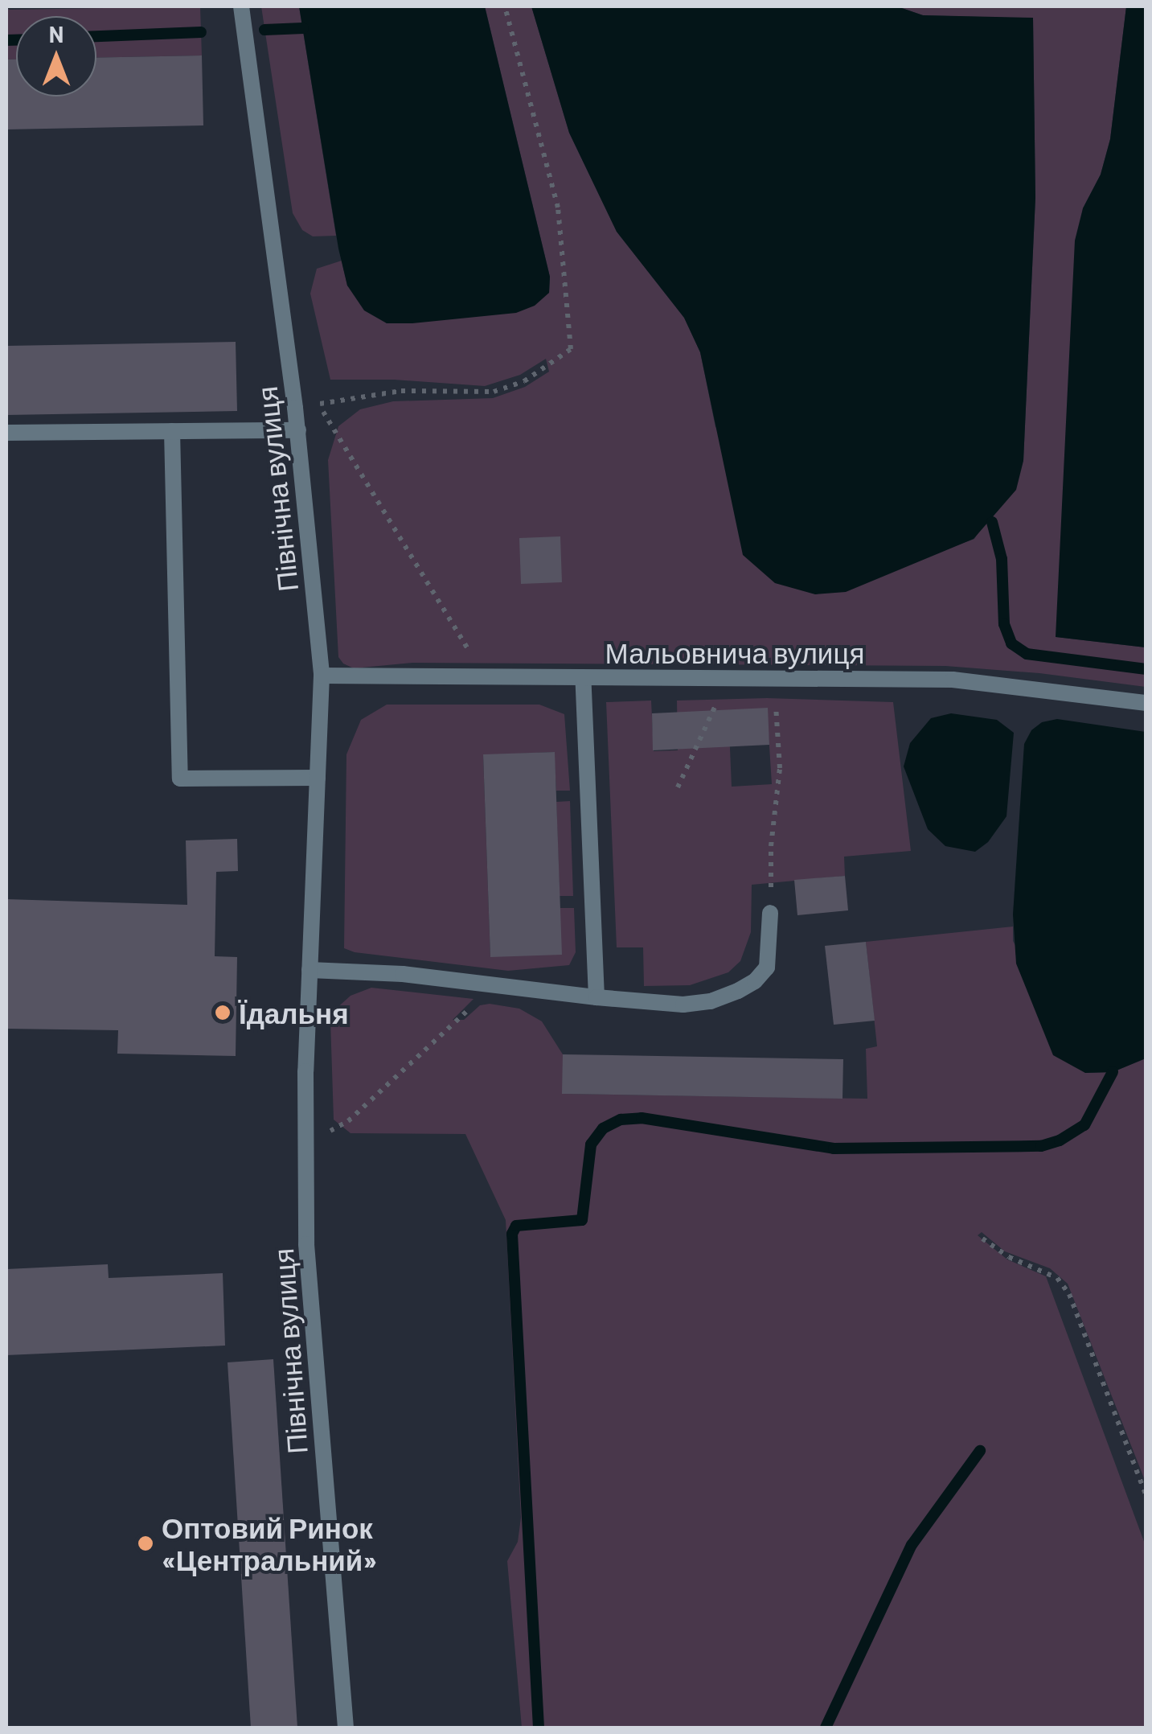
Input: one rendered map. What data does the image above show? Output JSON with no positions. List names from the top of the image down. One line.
{"streets":{"street":["Північна вулиця","Мальовнича вулиця"]},"crossings":[["Північна вулиця","Мальовнича вулиця"]],"places":["Їдальня","Оптовий Ринок «Центральний»"],"north":"top"}
